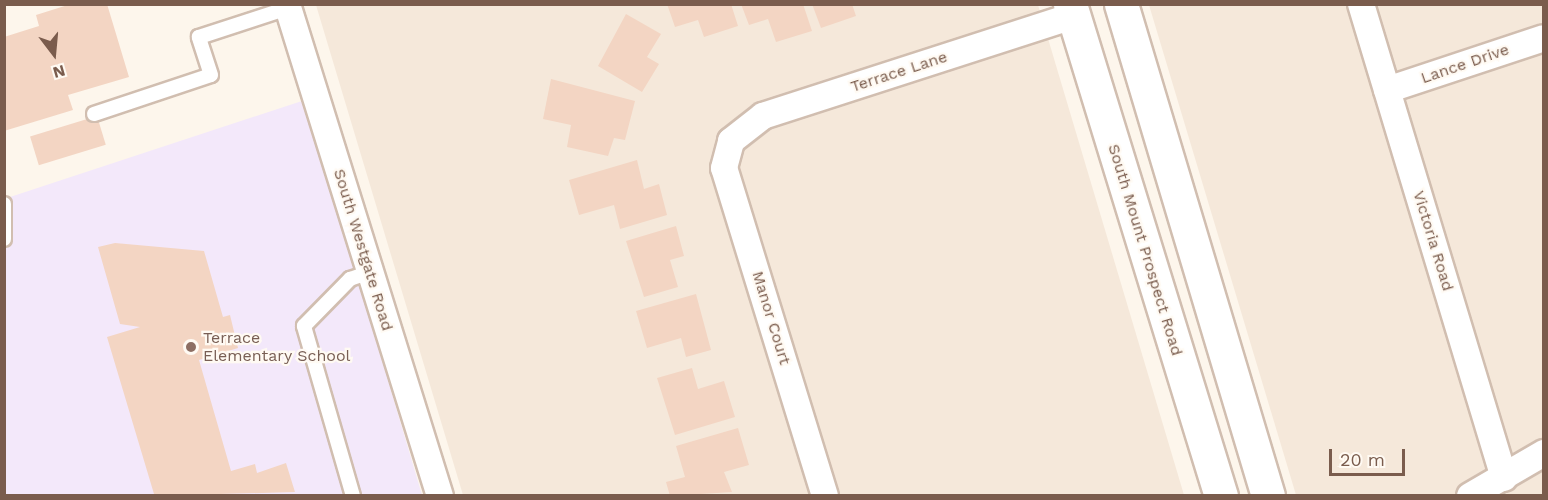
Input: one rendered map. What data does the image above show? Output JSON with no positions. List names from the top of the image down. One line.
{"streets":{"main road":["South Mount Prospect Road"],"street":["Lance Drive","Terrace Lane","Victoria Road","South Westgate Road","Manor Court"]},"crossings":[["Lance Drive","Victoria Road"],["Terrace Lane","South Mount Prospect Road"],["Terrace Lane","Manor Court"]],"places":["Terrace Elementary School"],"scale_bar":"20 m","north":"bottom"}
